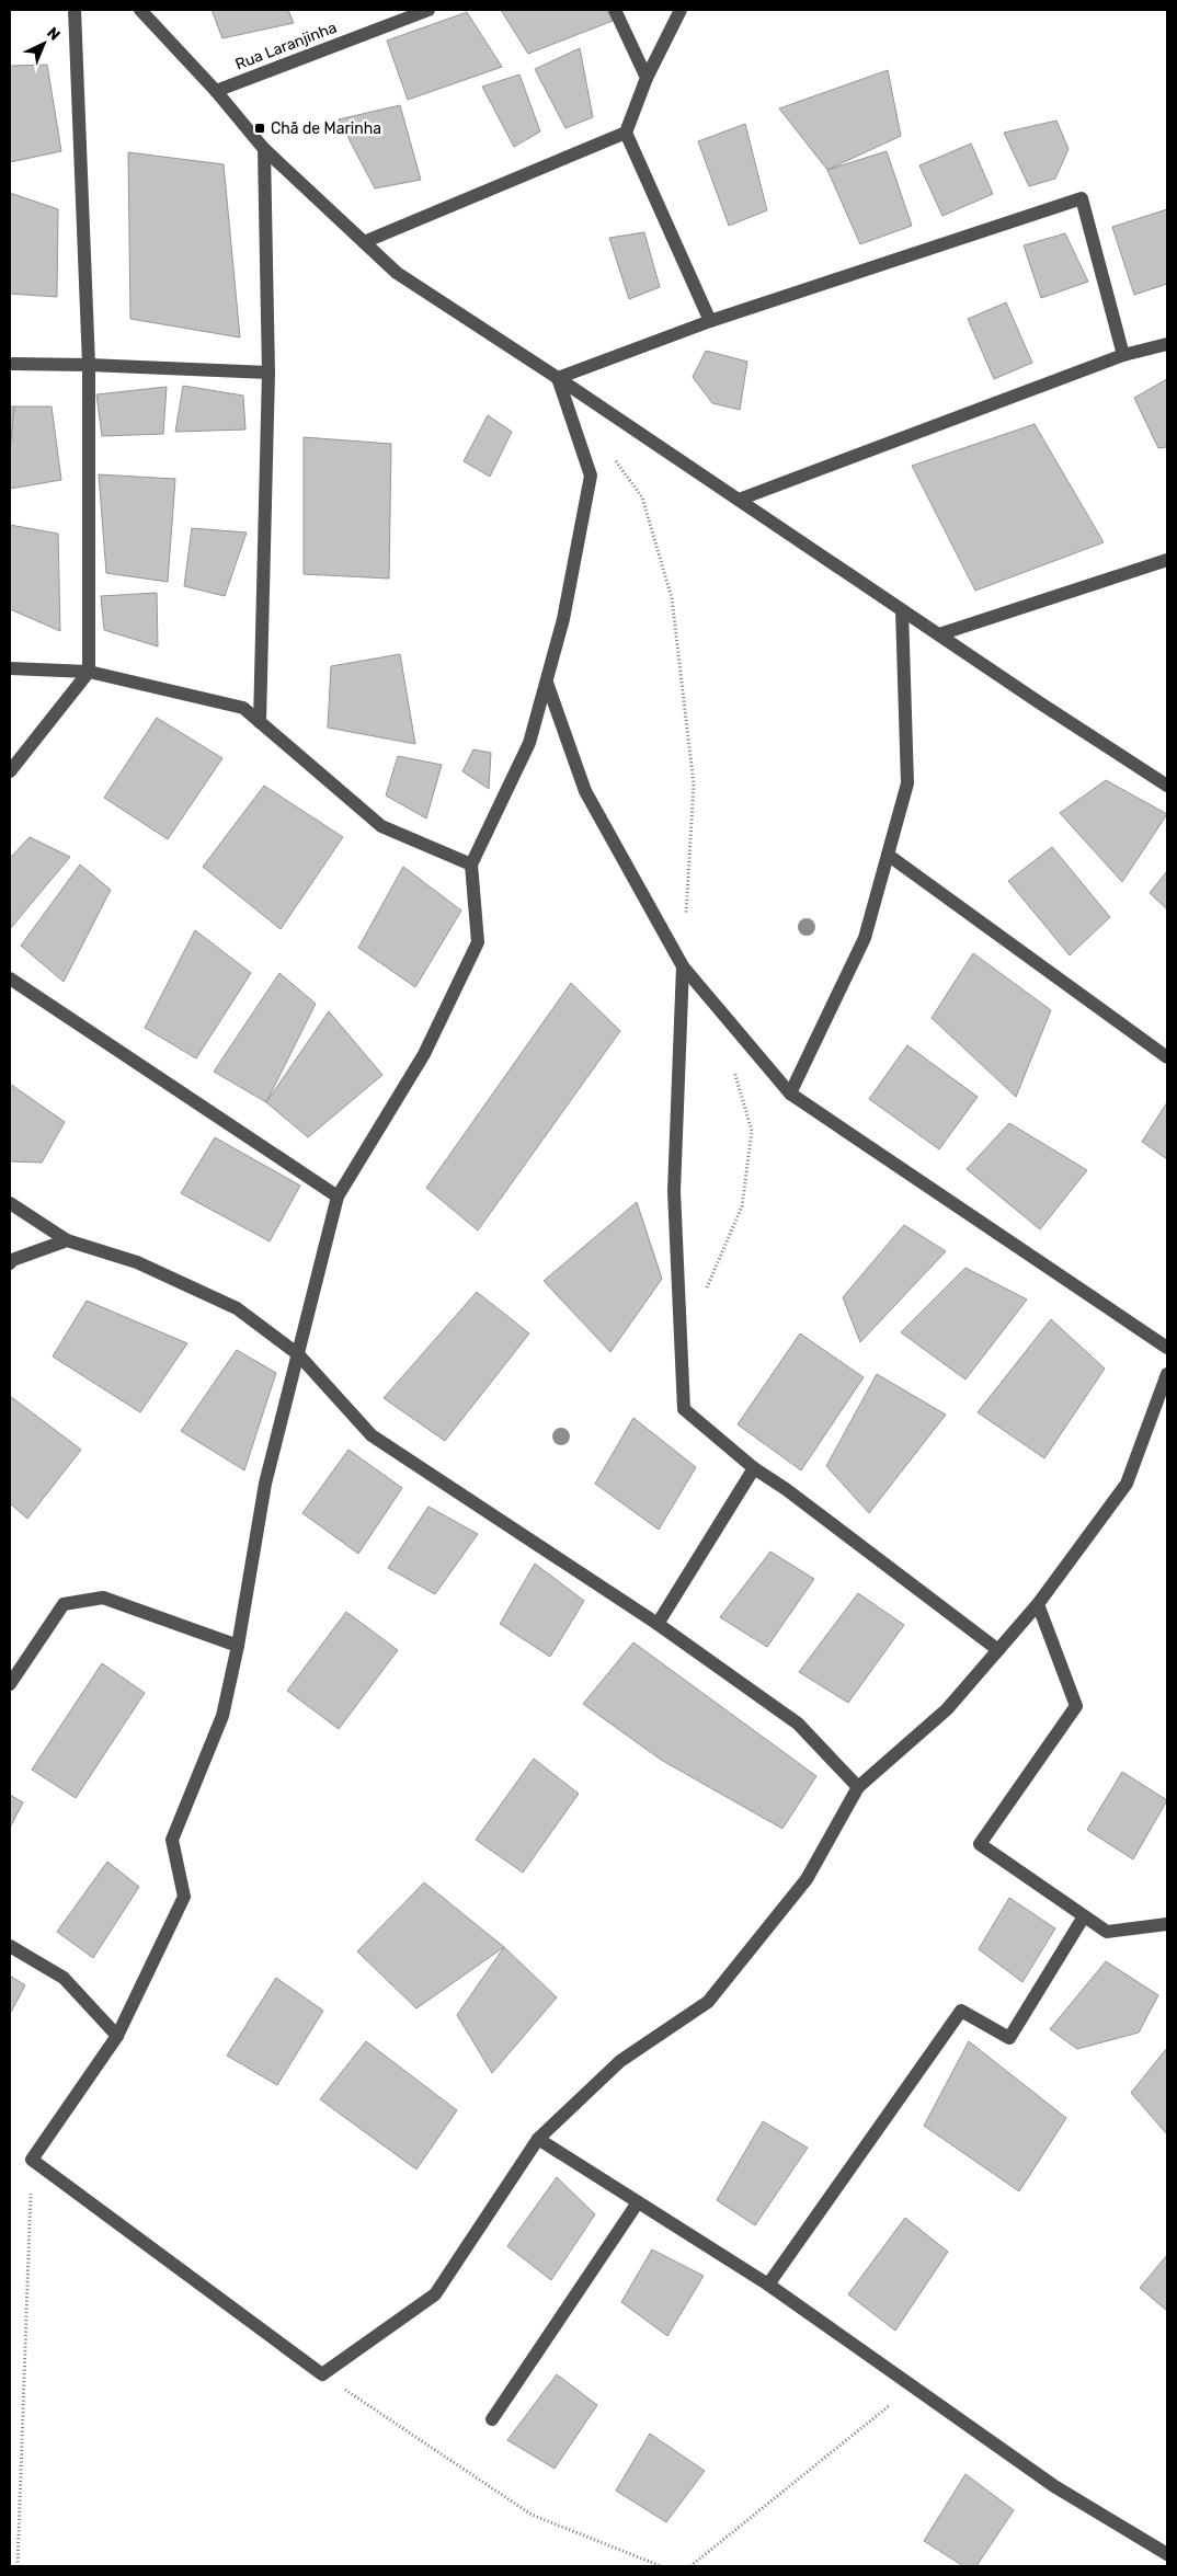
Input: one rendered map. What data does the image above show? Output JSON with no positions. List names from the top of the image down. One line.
{"streets":{"street":["Rua Laranjinha"]},"places":{"transit":["Chã de Marinha"]},"north":"top right"}
